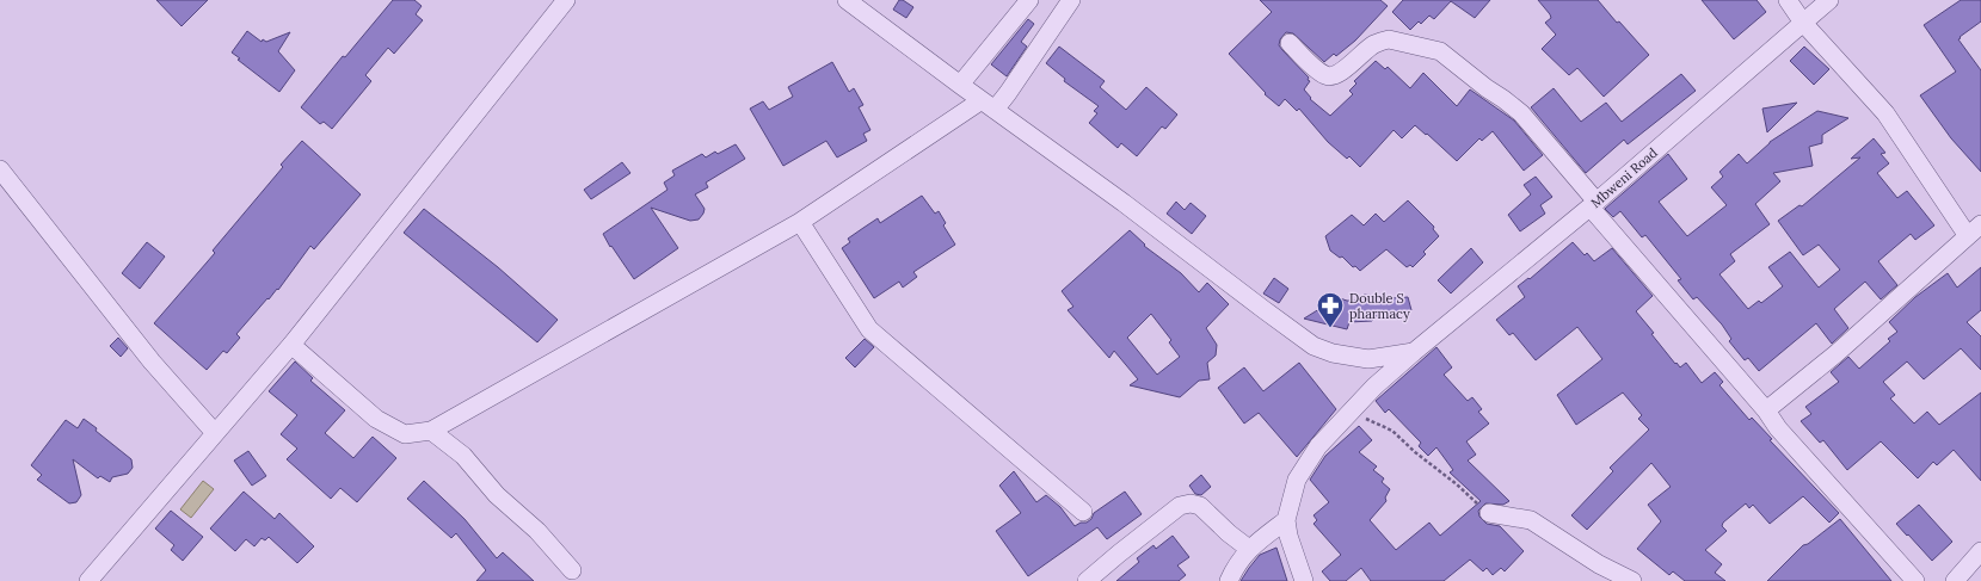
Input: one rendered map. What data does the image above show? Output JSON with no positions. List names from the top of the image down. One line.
{"streets":{"street":["Mbweni Road"]},"places":{"pharmacy":["Double S pharmacy"]}}
